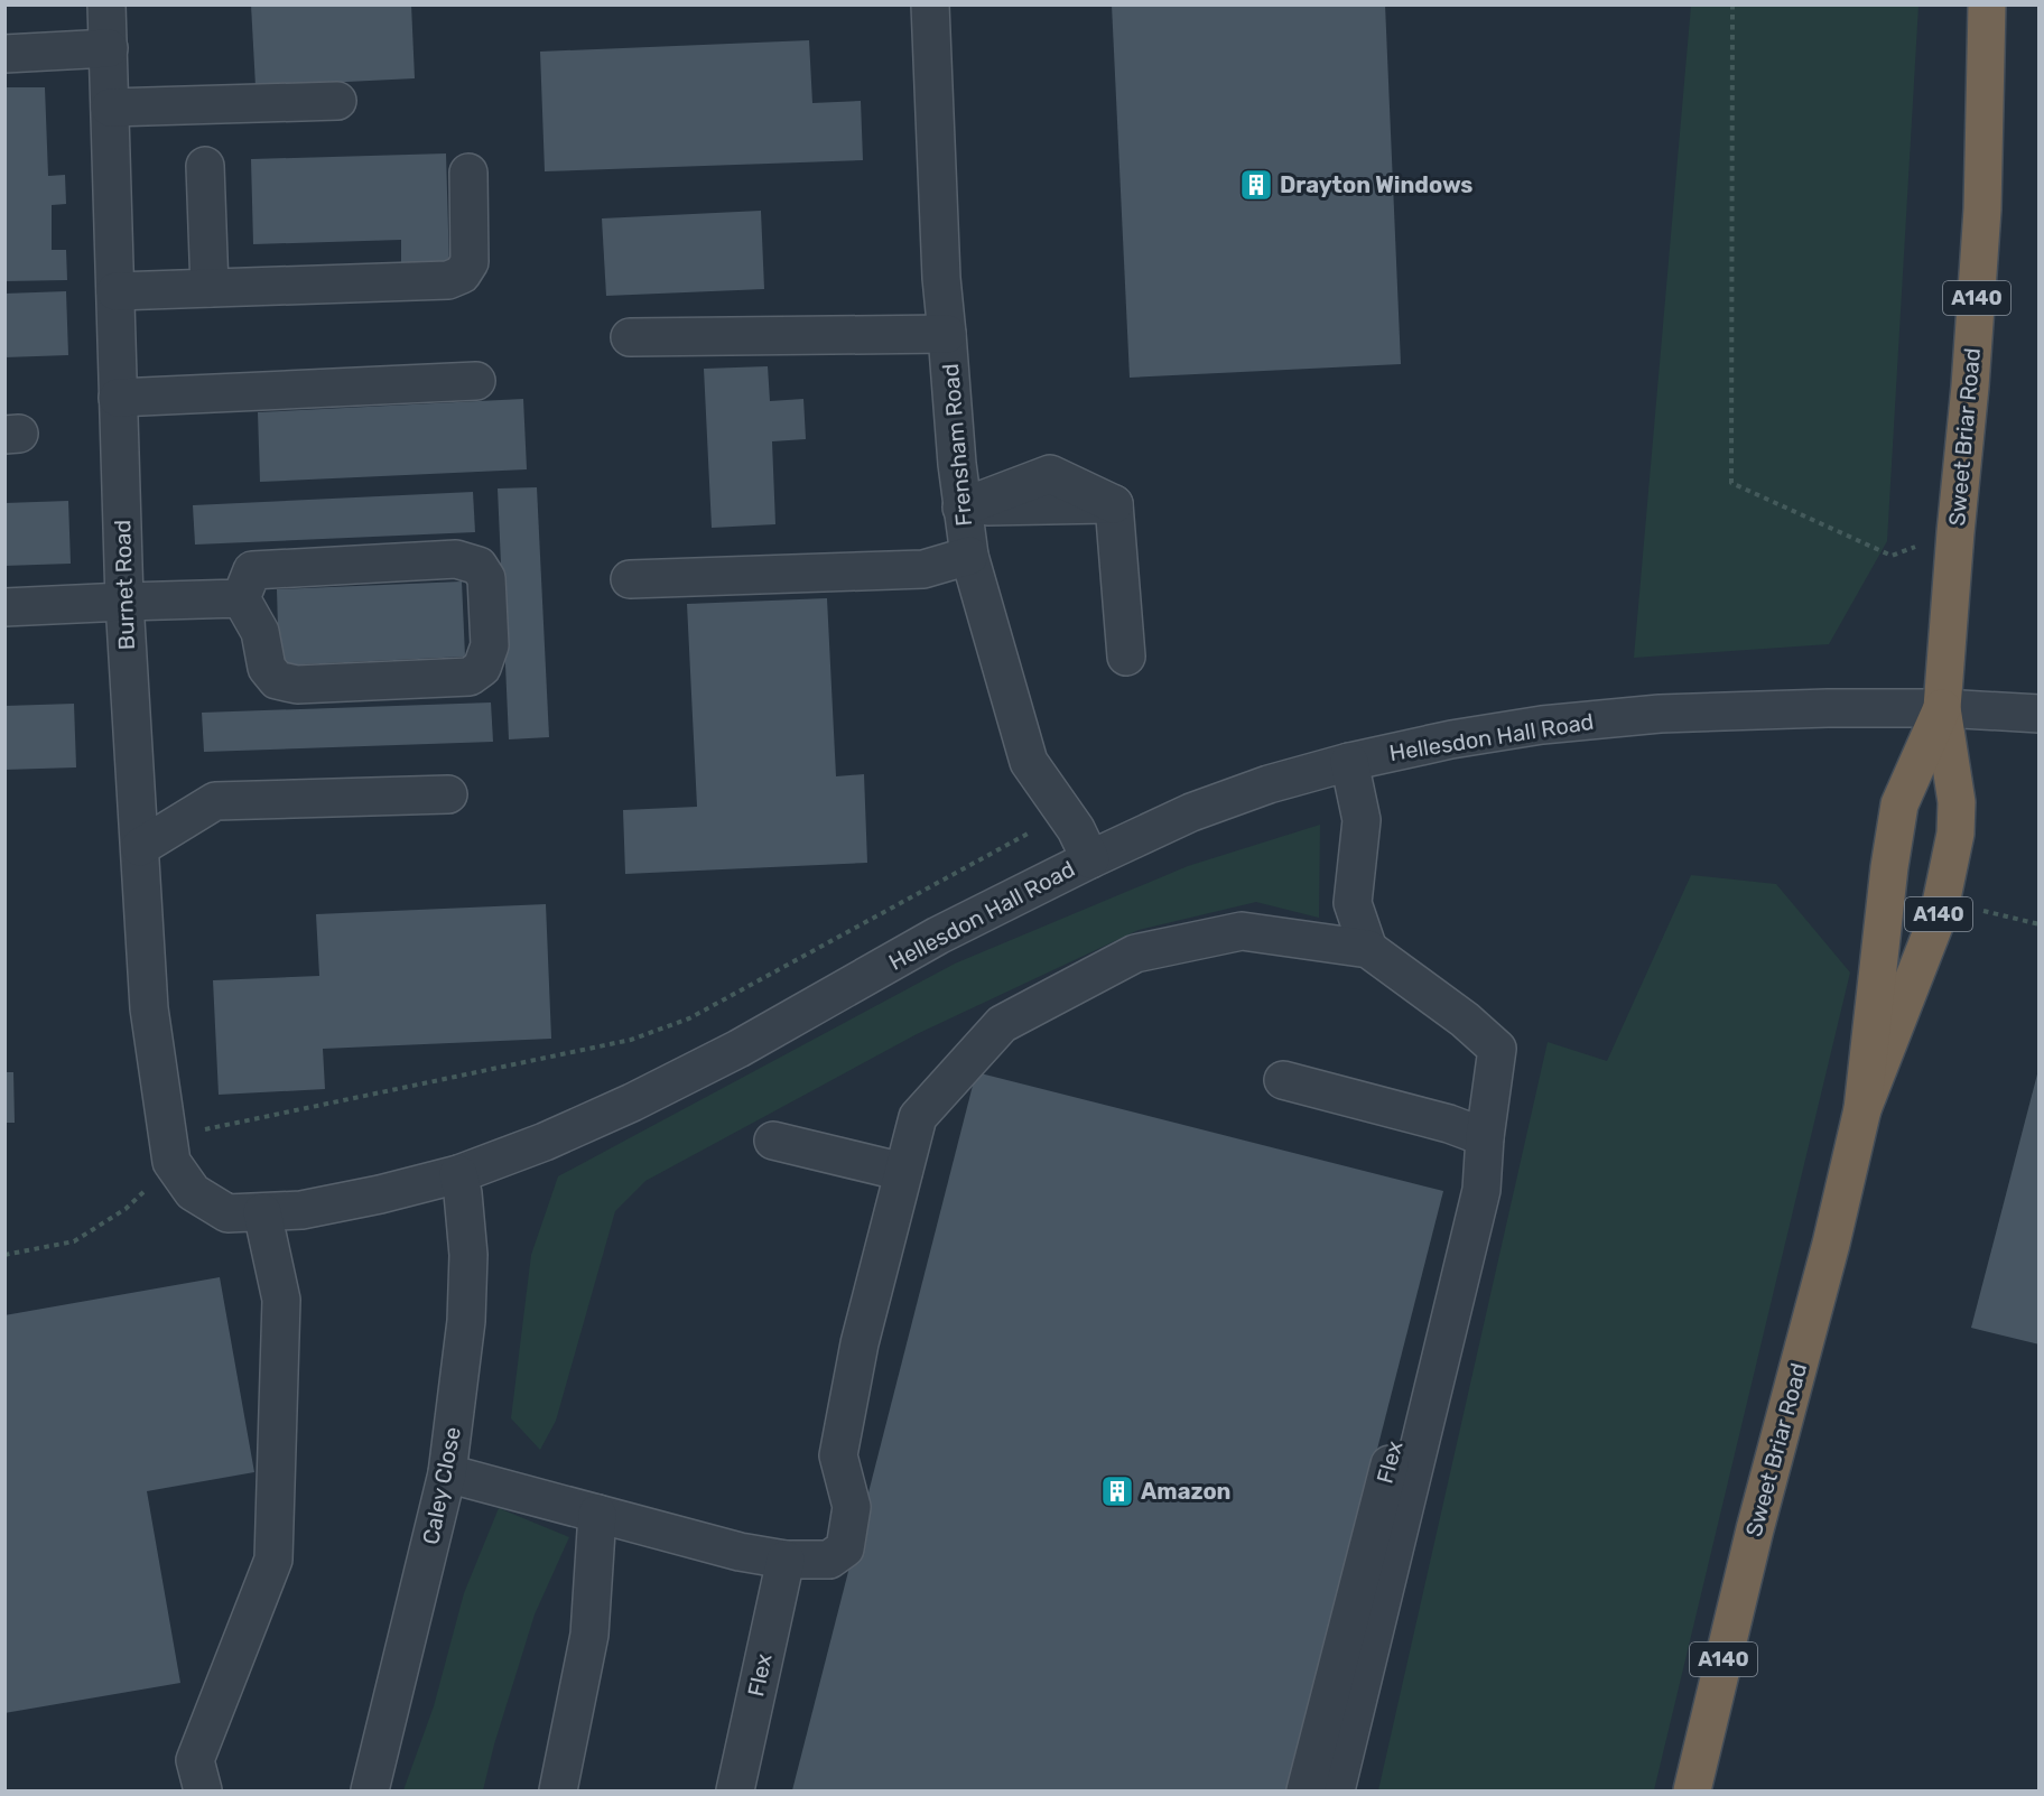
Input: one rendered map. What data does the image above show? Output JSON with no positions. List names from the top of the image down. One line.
{"streets":{"highway":["A140","Sweet Briar Road"],"street":["Frensham Road","Burnet Road","Hellesdon Hall Road","Flex","Caley Close"]},"crossings":[["Sweet Briar Road","Hellesdon Hall Road"],["Frensham Road","Hellesdon Hall Road"],["Burnet Road","Hellesdon Hall Road"],["Hellesdon Hall Road","Caley Close"]],"places":{"building":["Drayton Windows","Amazon"]}}
